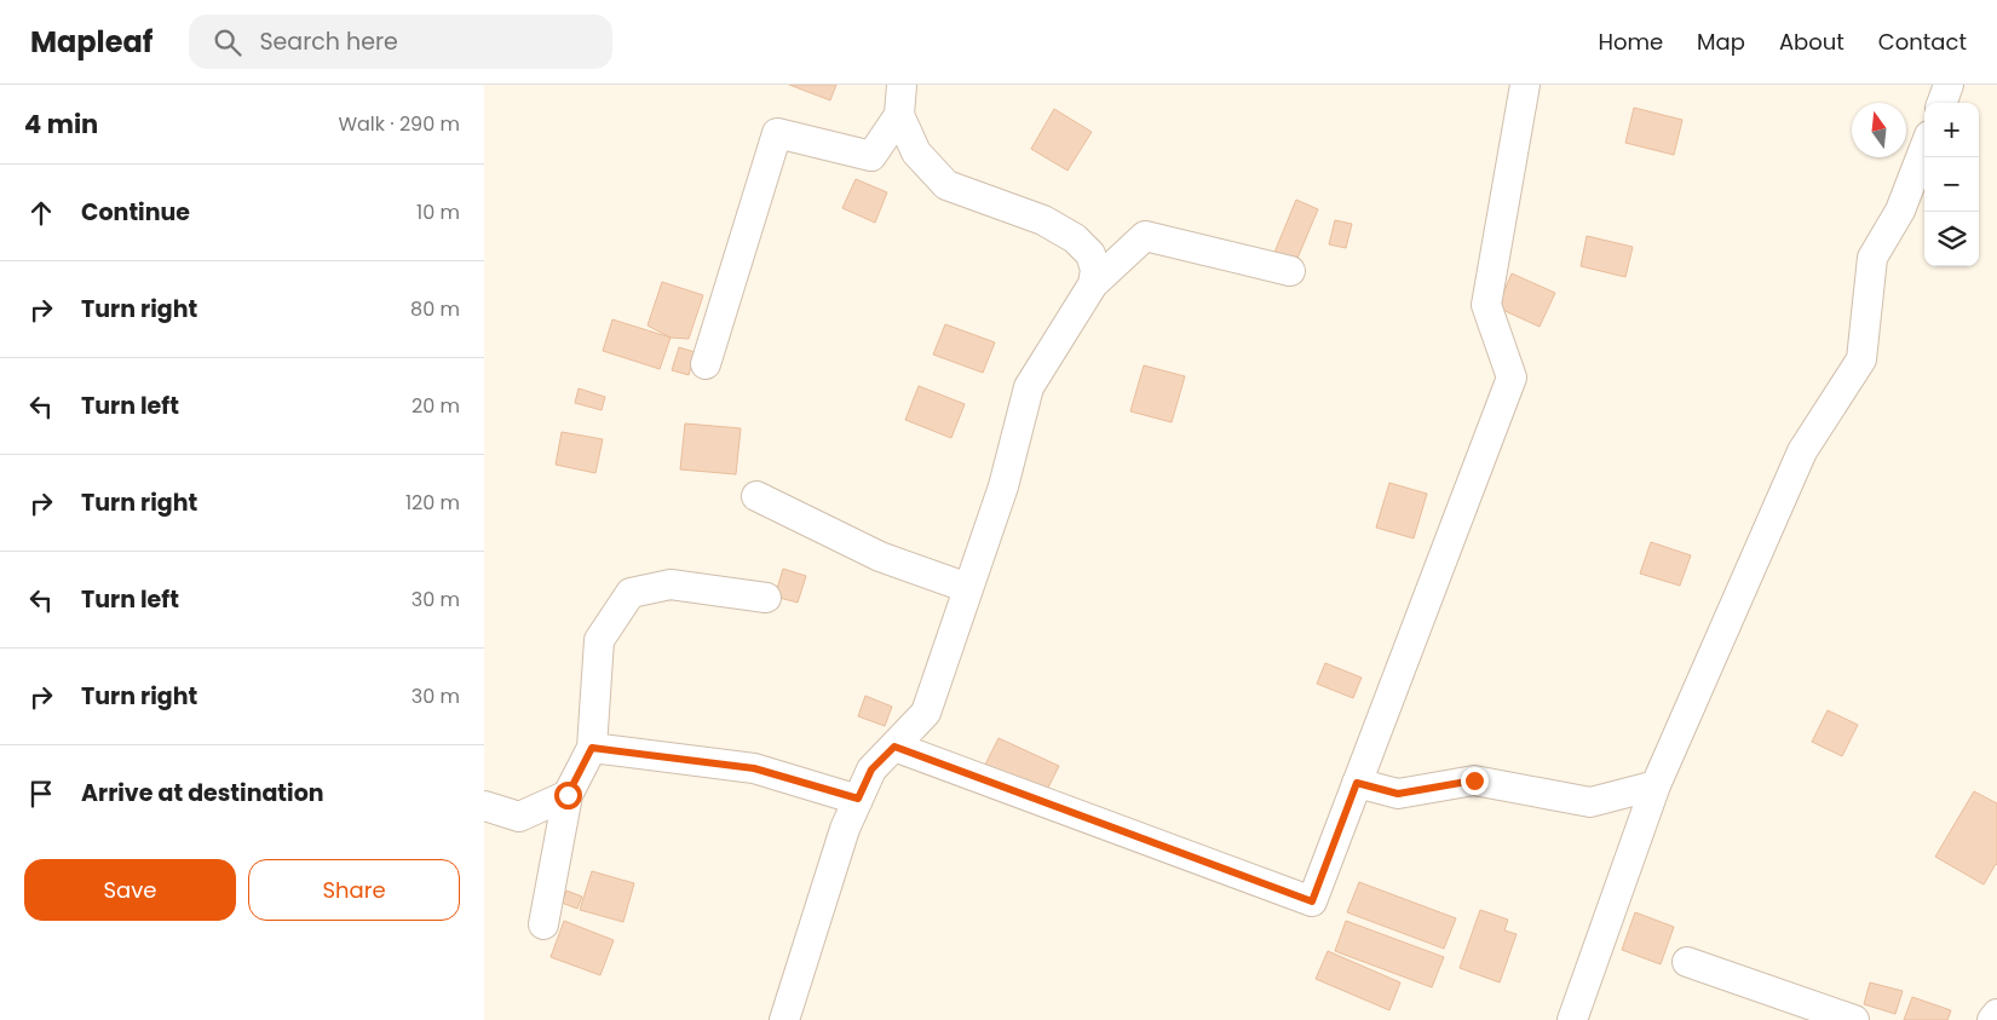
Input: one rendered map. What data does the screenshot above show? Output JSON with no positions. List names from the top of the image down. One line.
{"north":"top","page":{"header":"Mapleaf","search":"Search here","nav":["Home","Map","About","Contact"],"heading":["4 min","Walk · 290 m"],"map_buttons":["+","−"],"list":[["Continue","10 m"],["Turn right","80 m"],["Turn left","20 m"],["Turn right","120 m"],["Turn left","30 m"],["Turn right","30 m"],"Arrive at destination"],"buttons":["Save","Share"]}}
